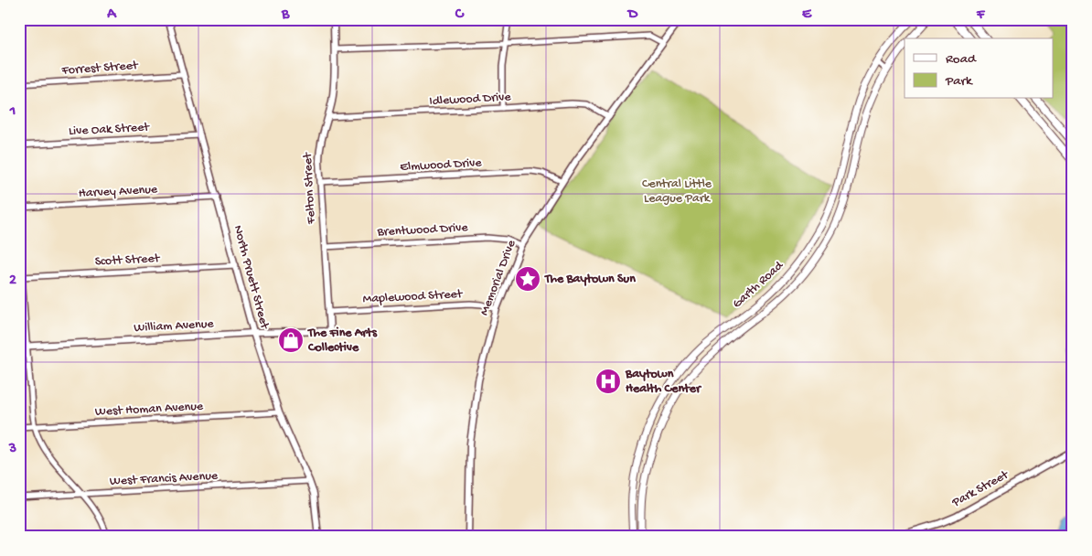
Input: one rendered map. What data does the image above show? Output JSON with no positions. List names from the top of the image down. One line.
{"streets":{"main road":["Garth Road"],"street":["Forrest Street","Idlewood Drive","Live Oak Street","Elmwood Drive","Felton Street","Harvey Avenue","Brentwood Drive","Scott Street","North Pruett Street","Memorial Drive","Maplewood Street","William Avenue","West Homan Avenue","West Francis Avenue","Park Street"]},"crossings":[["Forrest Street","North Pruett Street"],["Idlewood Drive","Felton Street"],["Idlewood Drive","Memorial Drive"],["Live Oak Street","North Pruett Street"],["Elmwood Drive","Felton Street"],["Elmwood Drive","Memorial Drive"],["Felton Street","Brentwood Drive"],["Felton Street","Maplewood Street"],["Felton Street","William Avenue"],["Harvey Avenue","North Pruett Street"],["Brentwood Drive","Memorial Drive"],["Scott Street","North Pruett Street"],["North Pruett Street","William Avenue"],["North Pruett Street","West Homan Avenue"],["North Pruett Street","West Francis Avenue"],["Memorial Drive","Maplewood Street"]],"parks":["Central Little League Park"],"places":{"place":["The Baytown Sun"],"shop":["The Fine Arts Collective"],"hospital":["Baytown Health Center"]},"legend":["Road","Park"],"grid":{"columns":["A","B","C","D","E","F"],"rows":["1","2","3"]}}
